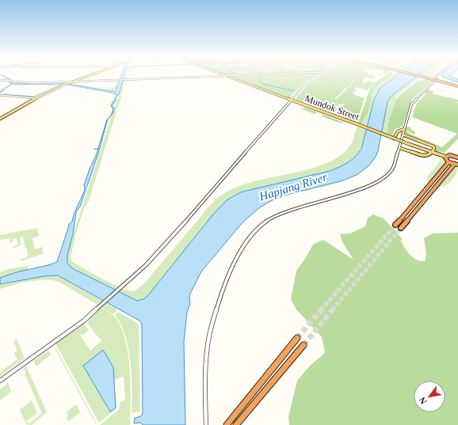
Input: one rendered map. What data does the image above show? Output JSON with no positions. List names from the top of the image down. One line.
{"streets":{"main road":["Mundok Street"]},"water":["Hapjang River"],"north":"bottom left"}
